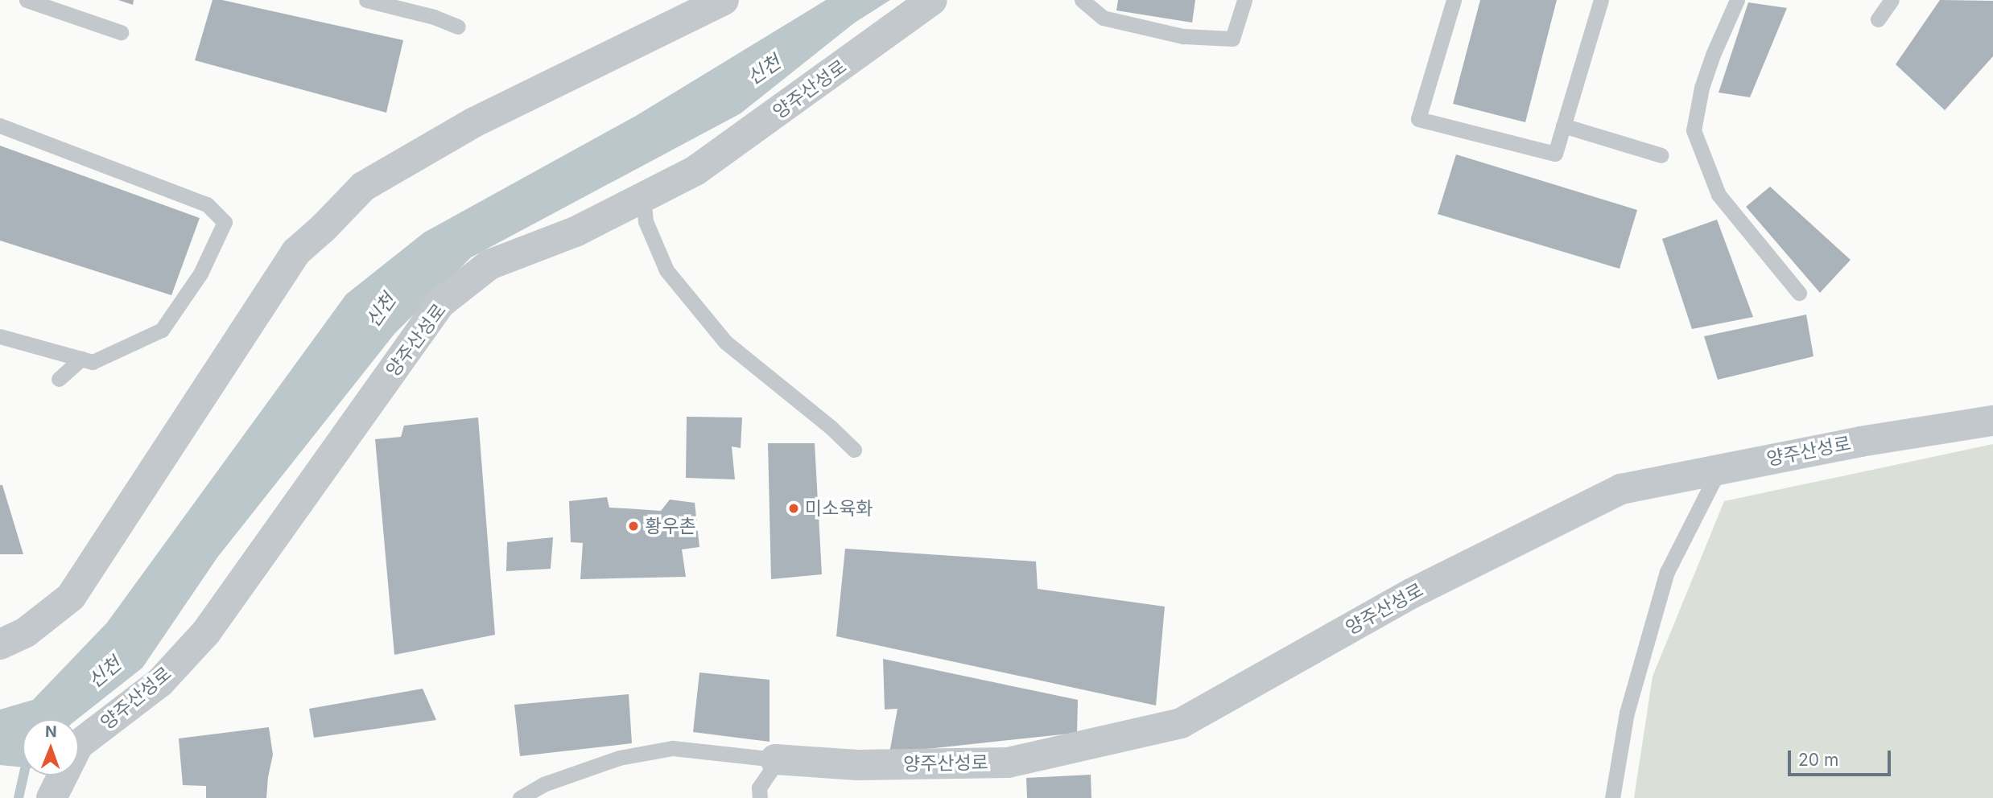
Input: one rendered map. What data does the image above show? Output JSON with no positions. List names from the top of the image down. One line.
{"streets":{"street":["양주산성로"]},"water":["신천"],"places":["미소육화","황우촌"],"scale_bar":"20 m","north":"top"}
